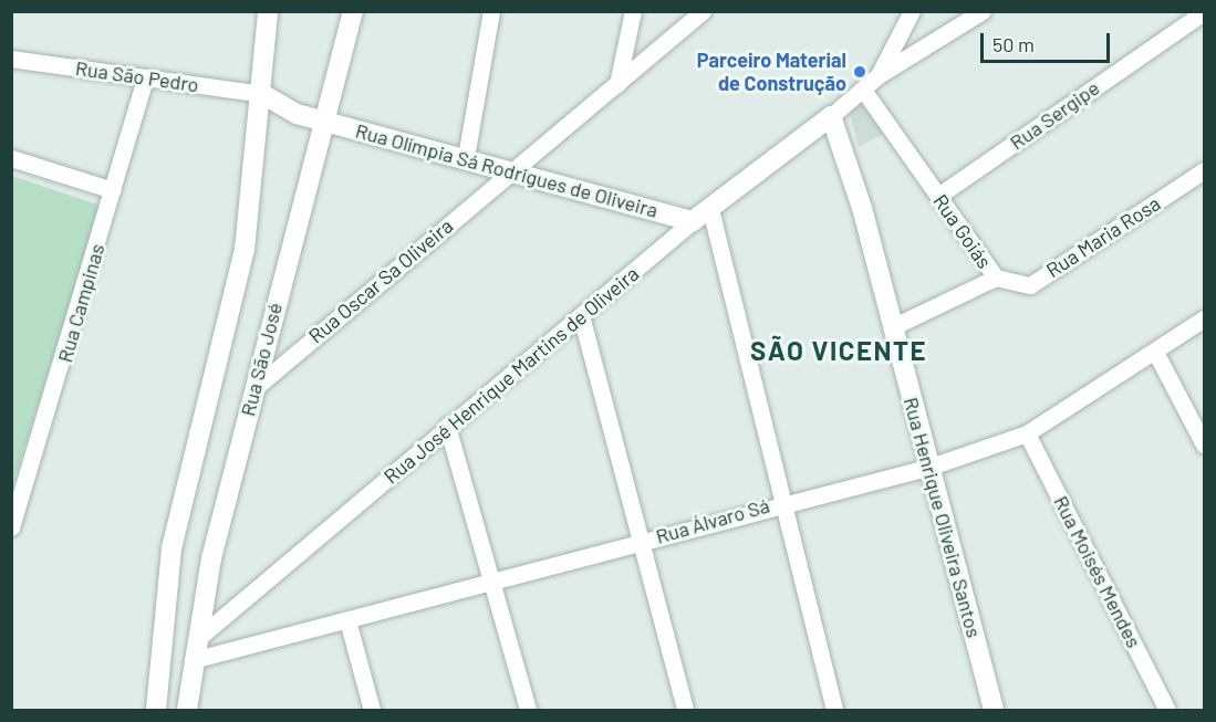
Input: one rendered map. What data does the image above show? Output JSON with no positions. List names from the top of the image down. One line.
{"streets":{"main road":["Rua Olímpia Sá Rodrigues de Oliveira","Rua São José","Rua José Henrique Martins de Oliveira","Rua Henrique Oliveira Santos"],"street":["Rua São Pedro","Rua Sergipe","Rua Goiás","Rua Maria Rosa","Rua Oscar Sa Oliveira","Rua Campinas","Rua Álvaro Sá","Rua Moisés Mendes"]},"crossings":[["Rua São Pedro","Rua Olímpia Sá Rodrigues de Oliveira"],["Rua São Pedro","Rua Campinas"],["Rua Sergipe","Rua Goiás"],["Rua Olímpia Sá Rodrigues de Oliveira","Rua Oscar Sa Oliveira"],["Rua Olímpia Sá Rodrigues de Oliveira","Rua São José"],["Rua Olímpia Sá Rodrigues de Oliveira","Rua José Henrique Martins de Oliveira"],["Rua Goiás","Rua Maria Rosa"],["Rua Goiás","Rua Henrique Oliveira Santos"],["Rua Oscar Sa Oliveira","Rua São José"],["Rua São José","Rua José Henrique Martins de Oliveira"],["Rua São José","Rua Álvaro Sá"],["Rua José Henrique Martins de Oliveira","Rua Henrique Oliveira Santos"],["Rua Henrique Oliveira Santos","Rua Álvaro Sá"],["Rua Álvaro Sá","Rua Moisés Mendes"]],"districts":["SÃO VICENTE"],"places":["Parceiro Material de Construção"],"scale_bar":"50 m"}
